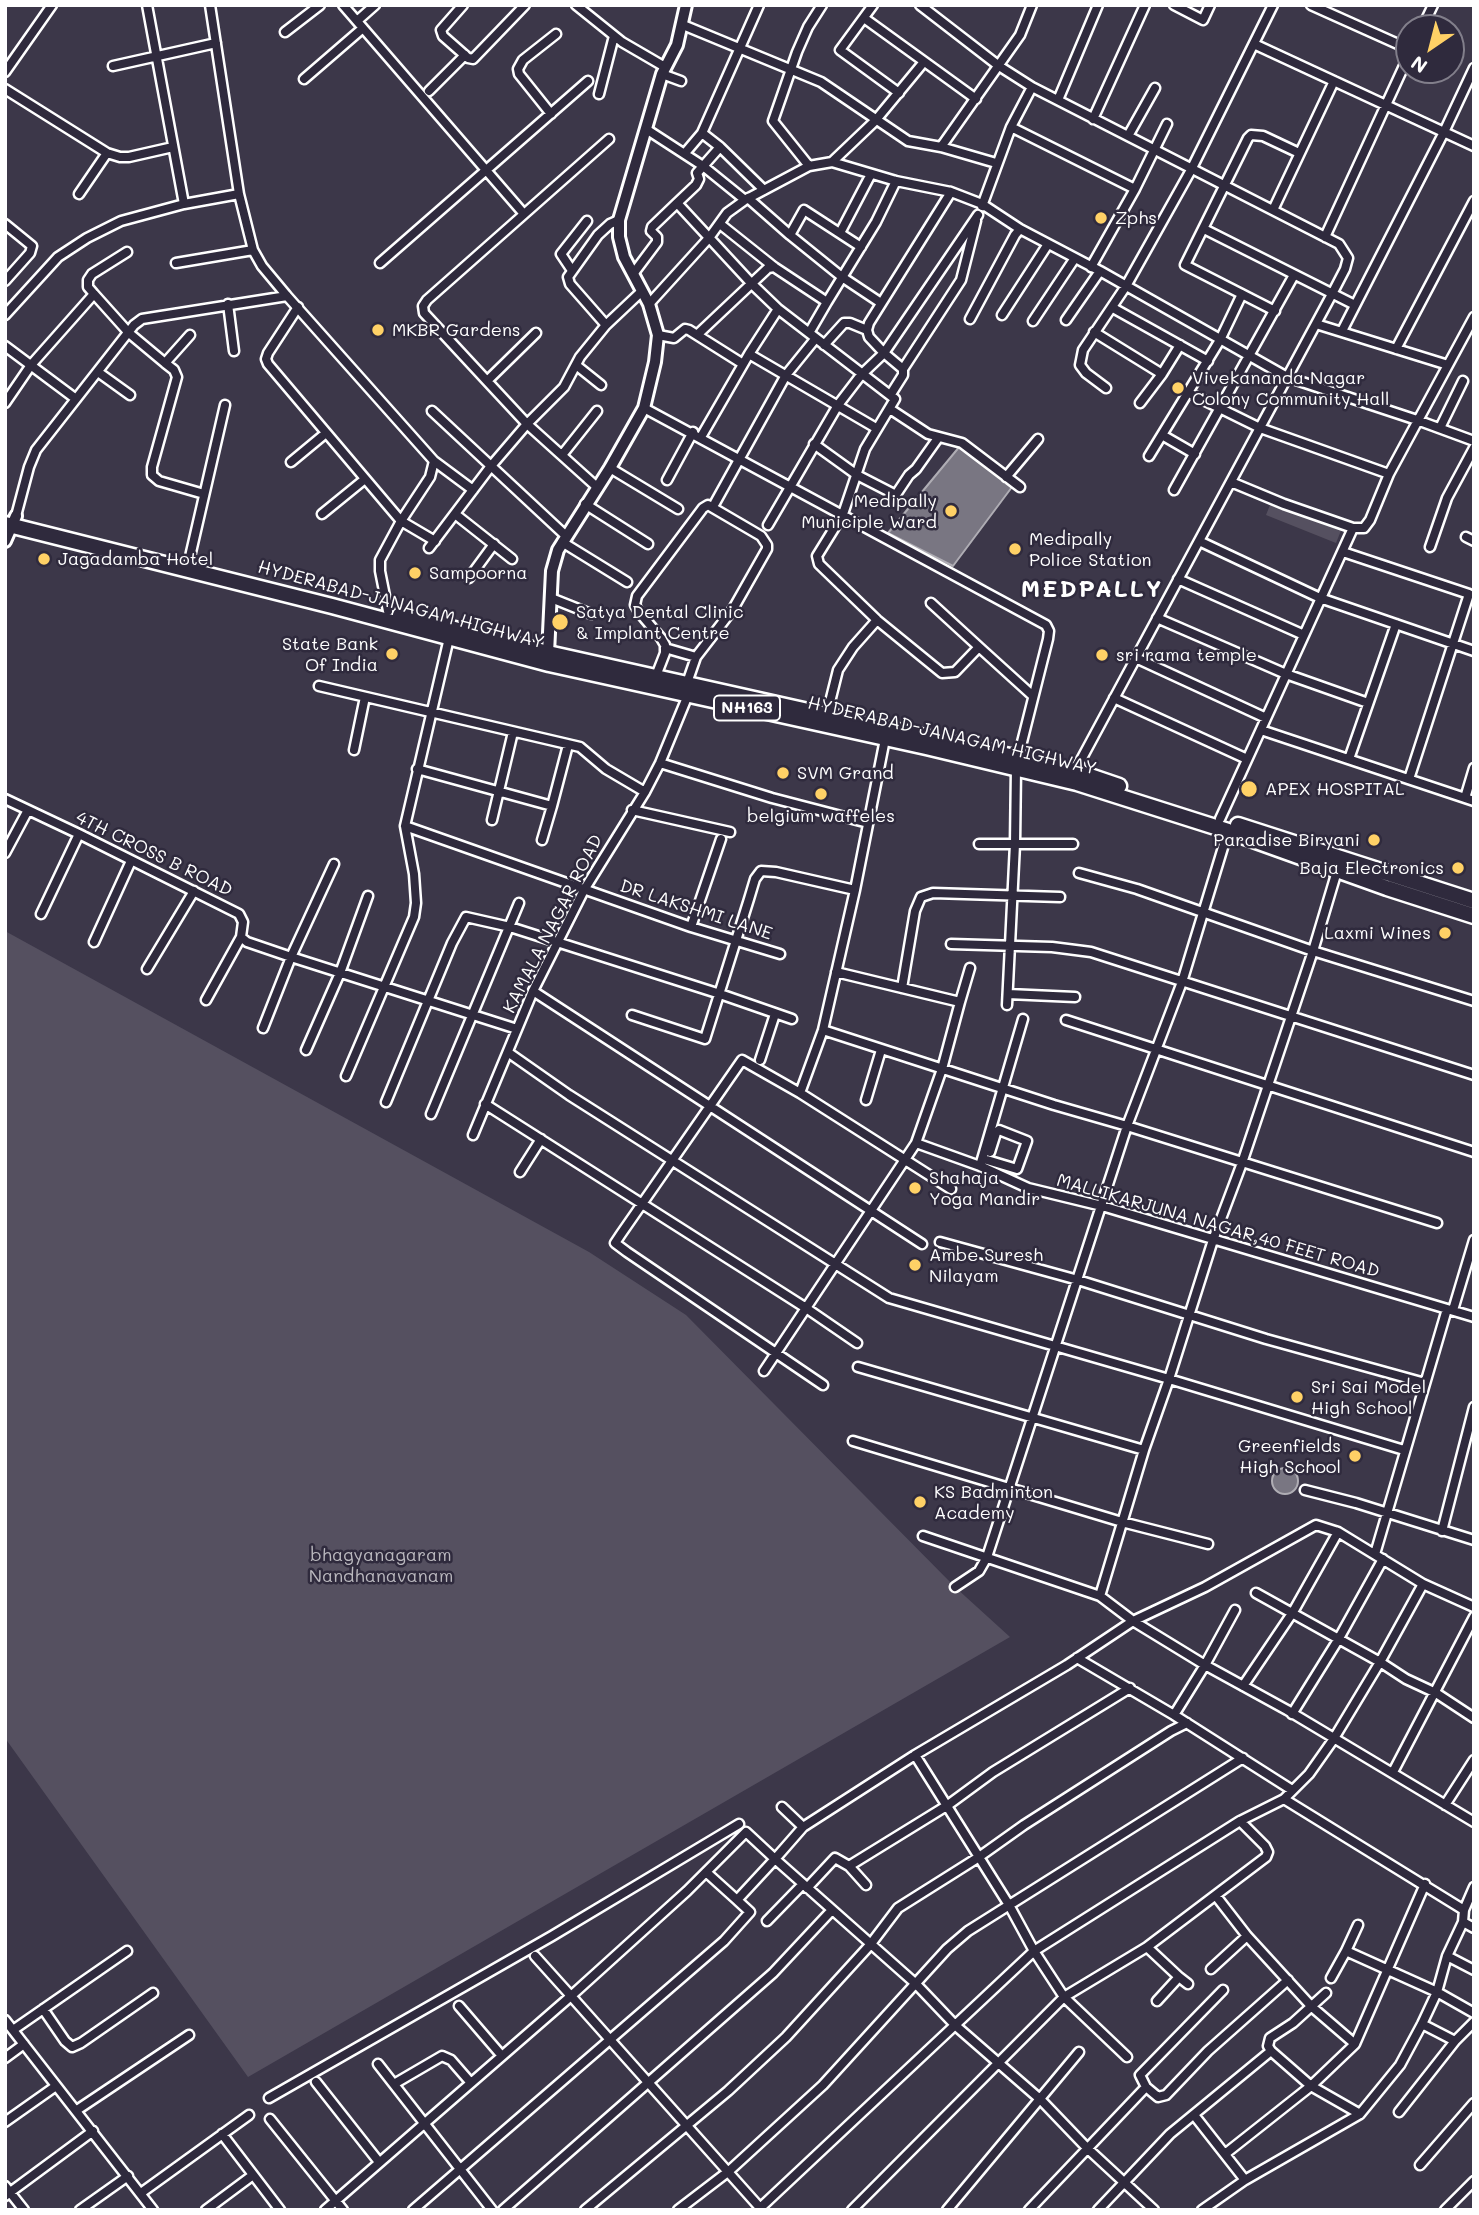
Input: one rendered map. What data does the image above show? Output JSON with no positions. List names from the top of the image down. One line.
{"streets":{"highway":["HYDERABAD-JANAGAM HIGHWAY","NH163"],"street":["4TH CROSS B ROAD","DR LAKSHMI LANE","KAMALA NAGAR ROAD","MALLIKARJUNA NAGAR,40 FEET ROAD"]},"crossings":[["HYDERABAD-JANAGAM HIGHWAY","KAMALA NAGAR ROAD"],["DR LAKSHMI LANE","KAMALA NAGAR ROAD"]],"districts":["MEDPALLY"],"parks":["bhagyanagaram Nandhanavanam"],"places":["Zphs","MKBR Gardens","Vivekananda Nagar Colony Community Hall","Medipally Municiple Ward","Medipally Police Station","Jagadamba Hotel","Sampoorna","Satya Dental Clinic & Implant Centre","State Bank Of India","sri rama temple","SVM Grand","APEX HOSPITAL","belgium waffeles","Paradise Biryani","Baja Electronics","Laxmi Wines","Shahaja Yoga Mandir","Ambe Suresh Nilayam","Sri Sai Model High School","Greenfields High School","KS Badminton Academy"],"north":"bottom left"}
